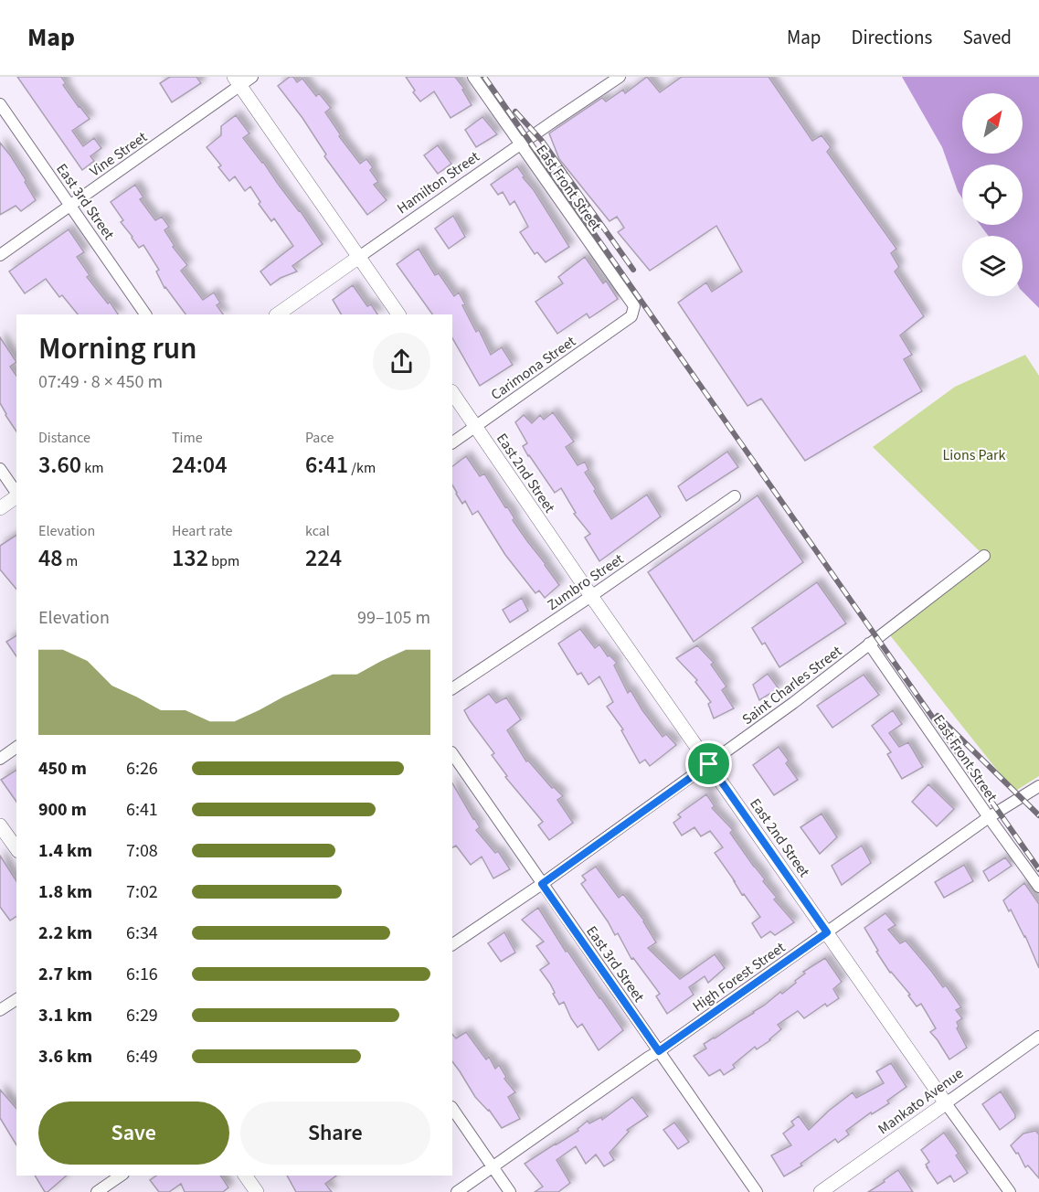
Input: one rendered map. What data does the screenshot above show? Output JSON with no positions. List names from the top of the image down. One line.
{"streets":{"street":["Vine Street","Hamilton Street","East Front Street","East 3rd Street","Carimona Street","East 2nd Street","Zumbro Street","Saint Charles Street","High Forest Street","Mankato Avenue"]},"crossings":[["Vine Street","East 3rd Street"],["Hamilton Street","East Front Street"],["East Front Street","Carimona Street"],["East Front Street","Saint Charles Street"],["East Front Street","High Forest Street"],["East 3rd Street","Saint Charles Street"],["East 3rd Street","High Forest Street"],["Carimona Street","East 2nd Street"],["East 2nd Street","Zumbro Street"],["East 2nd Street","Saint Charles Street"],["East 2nd Street","High Forest Street"],["East 2nd Street","Mankato Avenue"]],"parks":["Lions Park"],"north":"top right","page":{"header":"Map","nav":["Map","Directions","Saved"],"heading":["Morning run","07:49 · 8 × 450 m"],"stats":[["Distance","3.60 km"],["Time","24:04"],["Pace","6:41 /km"],["Elevation","48 m"],["Heart rate","132 bpm"],["kcal","224"]],"chart":["Elevation","99–105 m"],"list":[{"name":"450 m","note":"6:26"},{"name":"900 m","note":"6:41"},{"name":"1.4 km","note":"7:08"},{"name":"1.8 km","note":"7:02"},{"name":"2.2 km","note":"6:34"},{"name":"2.7 km","note":"6:16"},{"name":"3.1 km","note":"6:29"},{"name":"3.6 km","note":"6:49"}],"buttons":["Save","Share"]}}
